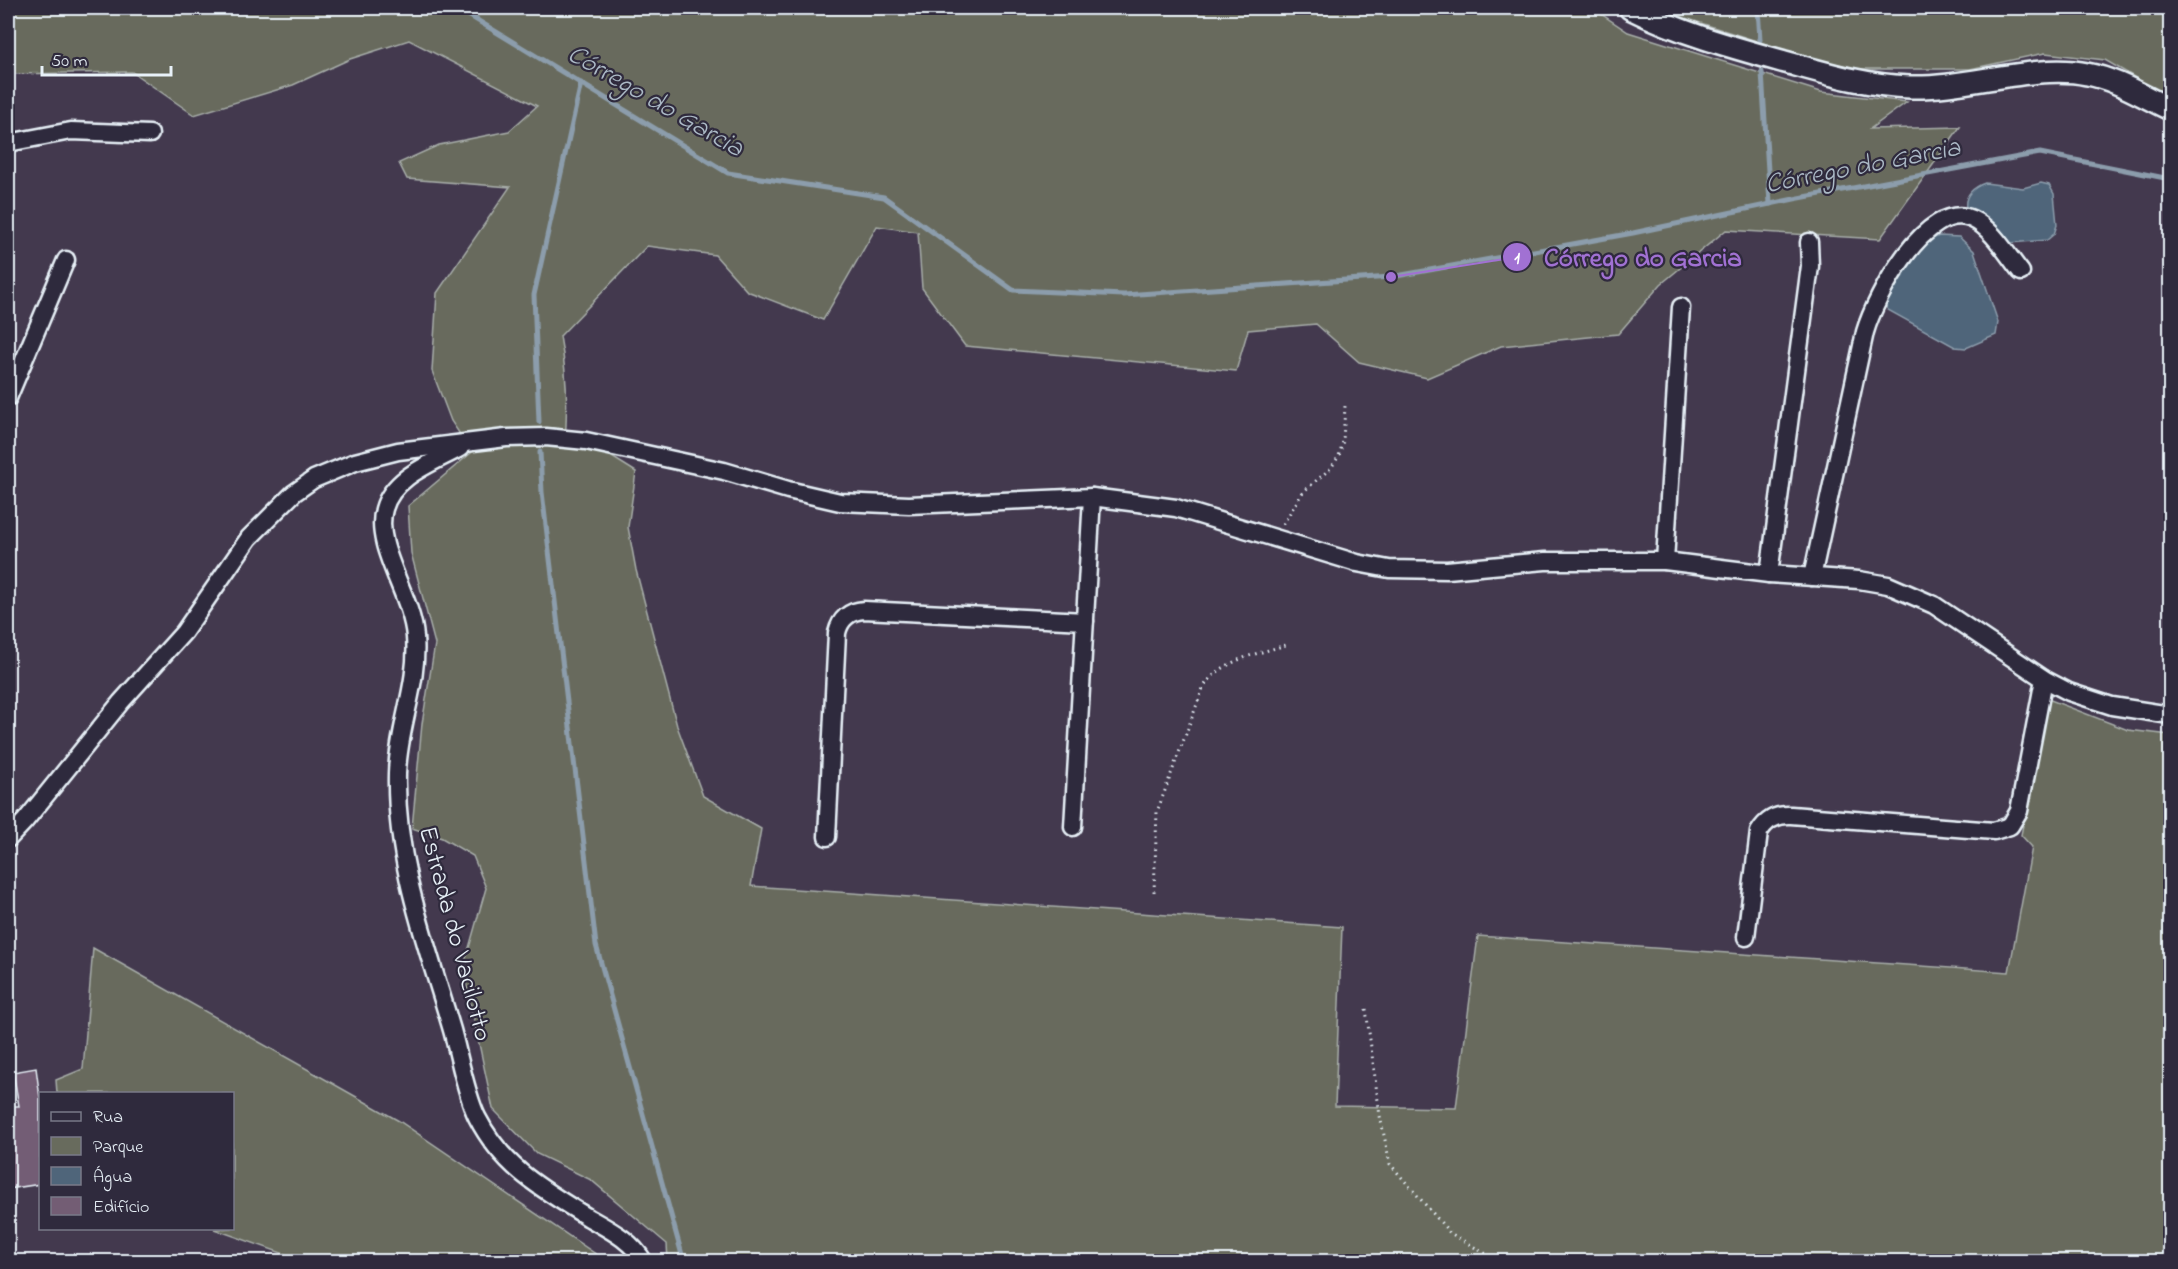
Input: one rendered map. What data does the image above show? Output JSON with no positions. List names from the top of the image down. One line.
{"streets":{"street":["Estrada do Vacilotto"]},"water":["Córrego do Garcia"],"places":["Córrego do Garcia"],"legend":["Rua","Parque","Água","Edifício"],"scale_bar":"50 m"}
